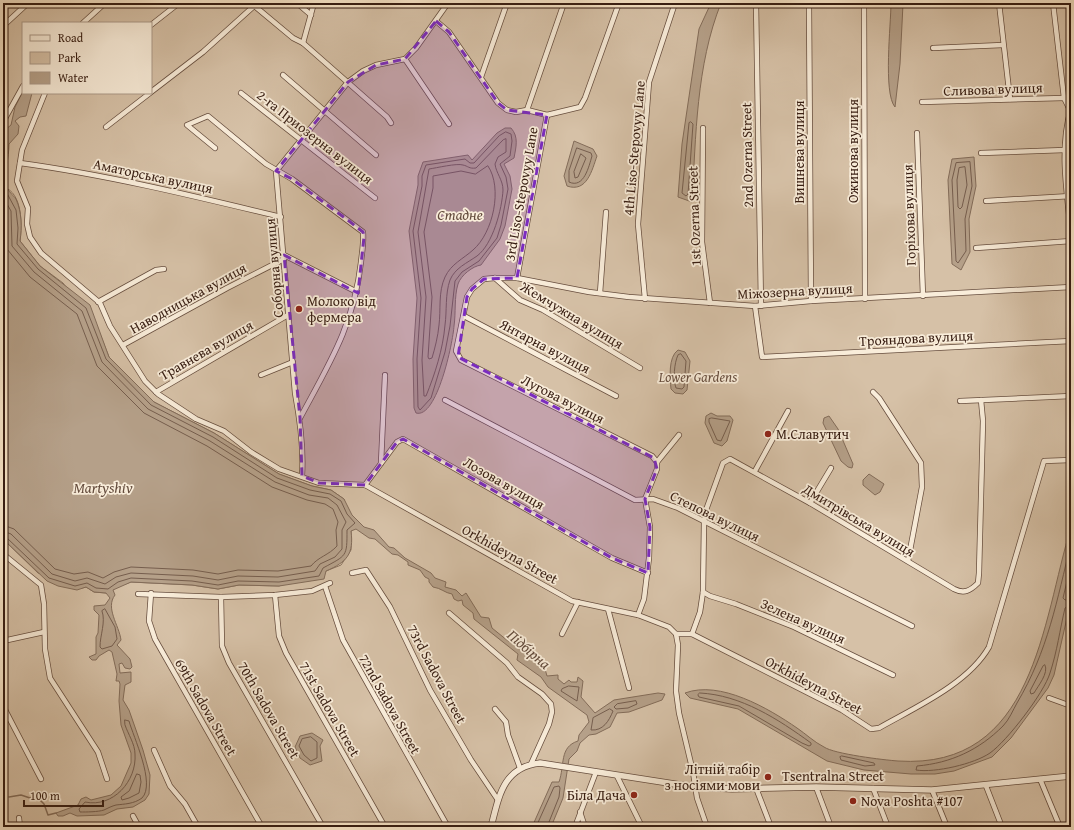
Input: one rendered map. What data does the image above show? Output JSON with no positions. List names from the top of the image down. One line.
{"streets":{"street":["Сливова вулиця","2-га Приозерна вулиця","4th Liso-Stepovyy Lane","Ожинова вулиця","Вишнева вулиця","2nd Ozerna Street","Аматорська вулиця","3rd Liso-Stepovyy Lane","Горіхова вулиця","1st Ozerna Street","Соборна вулиця","Міжозерна вулиця","Наводницька вулиця","Жемчужна вулиця","Трояндова вулиця","Янтарна вулиця","Травнева вулиця","Лугова вулиця","Лозова вулиця","Степова вулиця","Дмитрівська вулиця","Orkhideyna Street","Зелена вулиця","73rd Sadova Street","72nd Sadova Street","69th Sadova Street","71st Sadova Street","70th Sadova Street","Tsentralna Street"]},"crossings":[["4th Liso-Stepovyy Lane","Міжозерна вулиця"],["Ожинова вулиця","Міжозерна вулиця"],["Вишнева вулиця","Міжозерна вулиця"],["2nd Ozerna Street","Міжозерна вулиця"],["Аматорська вулиця","Соборна вулиця"],["Аматорська вулиця","Orkhideyna Street"],["3rd Liso-Stepovyy Lane","Міжозерна вулиця"],["Горіхова вулиця","Міжозерна вулиця"],["1st Ozerna Street","Міжозерна вулиця"],["Соборна вулиця","Наводницька вулиця"],["Соборна вулиця","Травнева вулиця"],["Соборна вулиця","Orkhideyna Street"],["Міжозерна вулиця","Жемчужна вулиця"],["Міжозерна вулиця","Трояндова вулиця"],["Міжозерна вулиця","Янтарна вулиця"],["Міжозерна вулиця","Лугова вулиця"],["Наводницька вулиця","Orkhideyna Street"],["Янтарна вулиця","Лугова вулиця"],["Травнева вулиця","Orkhideyna Street"],["Лозова вулиця","Orkhideyna Street"],["Степова вулиця","Дмитрівська вулиця"],["Дмитрівська вулиця","Orkhideyna Street"],["Дмитрівська вулиця","Зелена вулиця"],["73rd Sadova Street","Tsentralna Street"]],"water":["Стадне","Martyshiv","Підбірна"],"parks":["Lower Gardens"],"places":["Молоко від фермера","М.Славутич","Літній табір з носіями мови","Біла Дача","Nova Poshta #107"],"legend":["Road","Park","Water"],"scale_bar":"100 m"}
